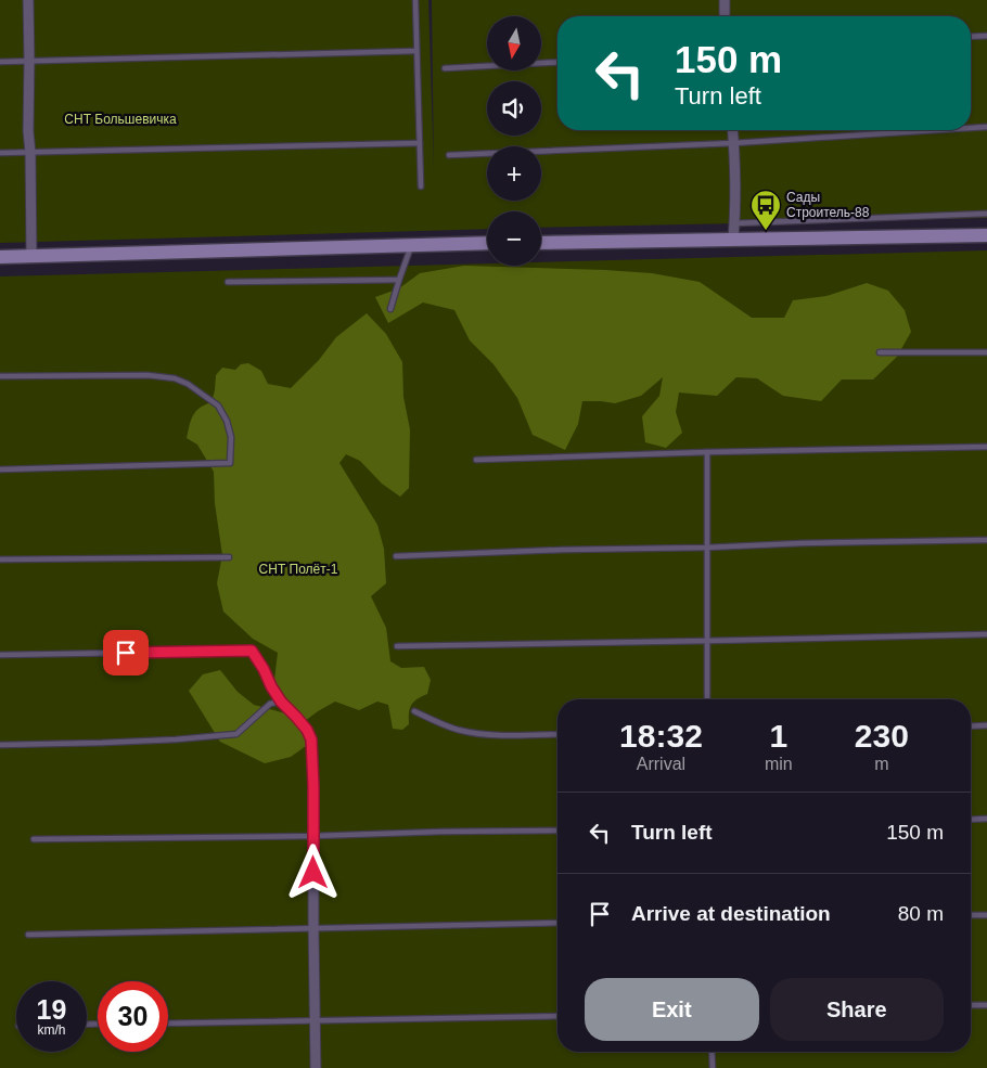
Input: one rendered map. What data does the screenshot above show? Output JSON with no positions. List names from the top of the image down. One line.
{"parks":["СНТ Большевичка","СНТ Полёт-1"],"places":{"bus stop":["Сады Строитель-88"]},"north":"bottom","page":{"map_buttons":["+","−"],"turn":["150 m","Turn left"],"eta":["18:32","Arrival","1","min","230","m"],"list":[{"name":"Turn left","value":"150 m"},{"name":"Arrive at destination","value":"80 m"}],"buttons":["Exit","Share"],"speed":"19 km/h","limit":"30"}}
